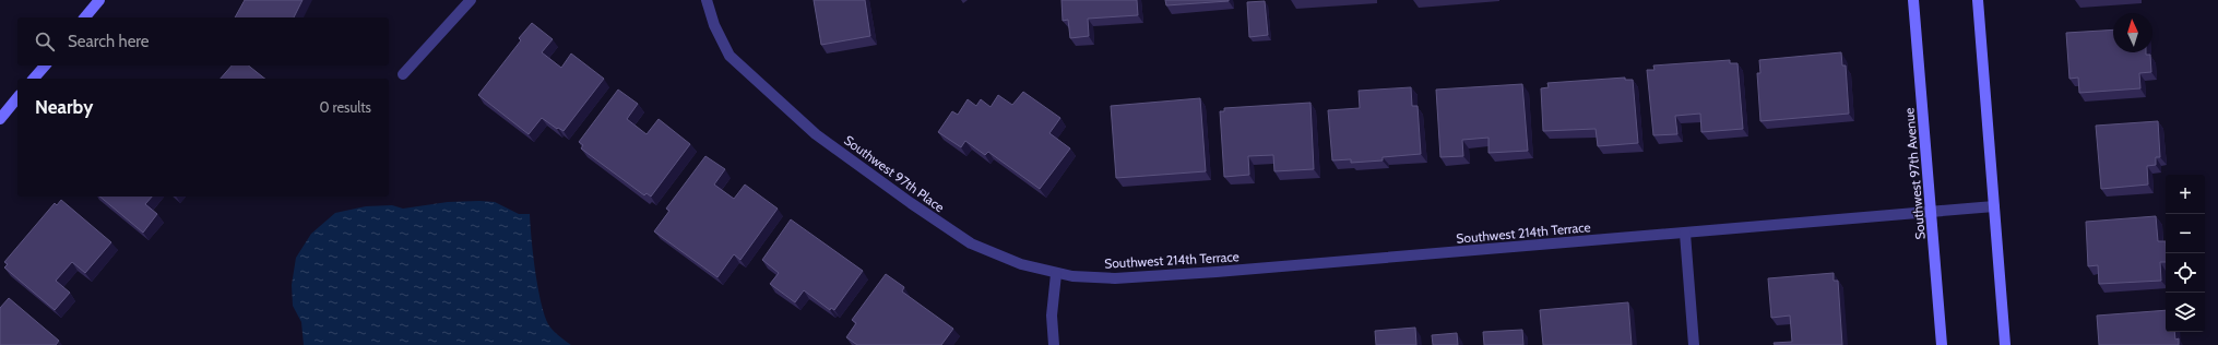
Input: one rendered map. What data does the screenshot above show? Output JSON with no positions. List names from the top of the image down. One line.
{"streets":{"street":["Southwest 97th Place","Southwest 97th Avenue","Southwest 214th Terrace"]},"crossings":[["Southwest 97th Place","Southwest 214th Terrace"],["Southwest 97th Avenue","Southwest 214th Terrace"]],"north":"top","page":{"search":"Search here","heading":["Nearby","0 results"],"map_buttons":["+","−"]}}
